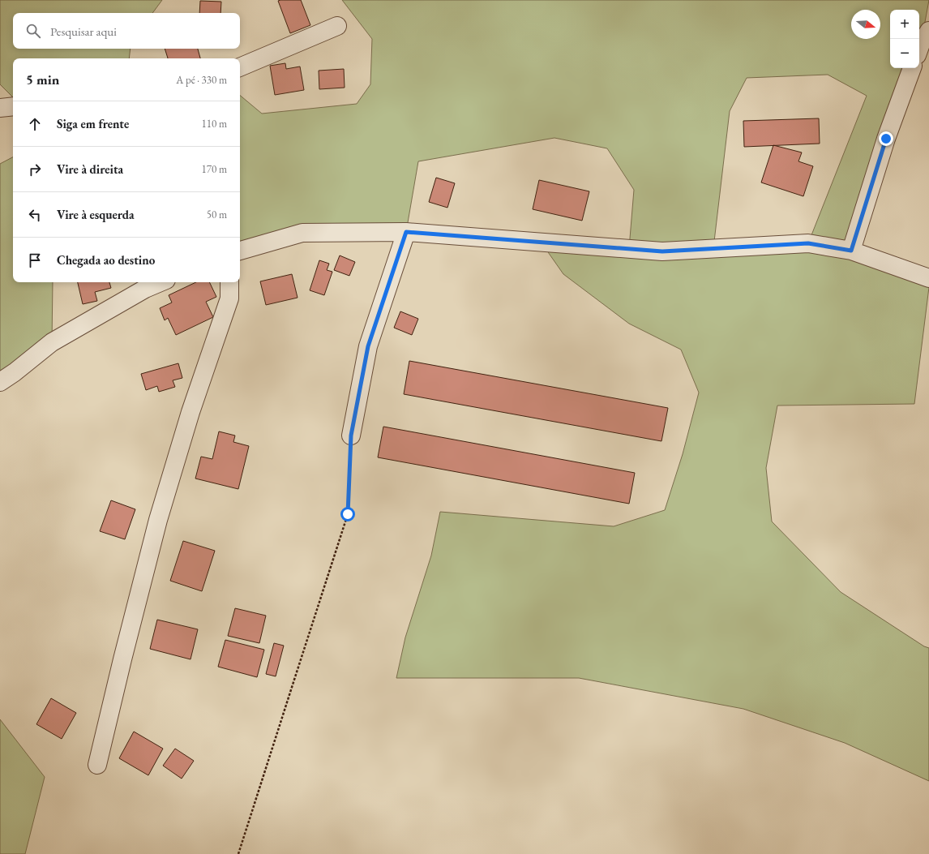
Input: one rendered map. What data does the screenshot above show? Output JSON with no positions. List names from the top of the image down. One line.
{"north":"right","page":{"map_buttons":["+","−"],"search":"Pesquisar aqui","heading":["5 min","A pé · 330 m"],"list":[["Siga em frente","110 m"],["Vire à direita","170 m"],["Vire à esquerda","50 m"],"Chegada ao destino"]}}
